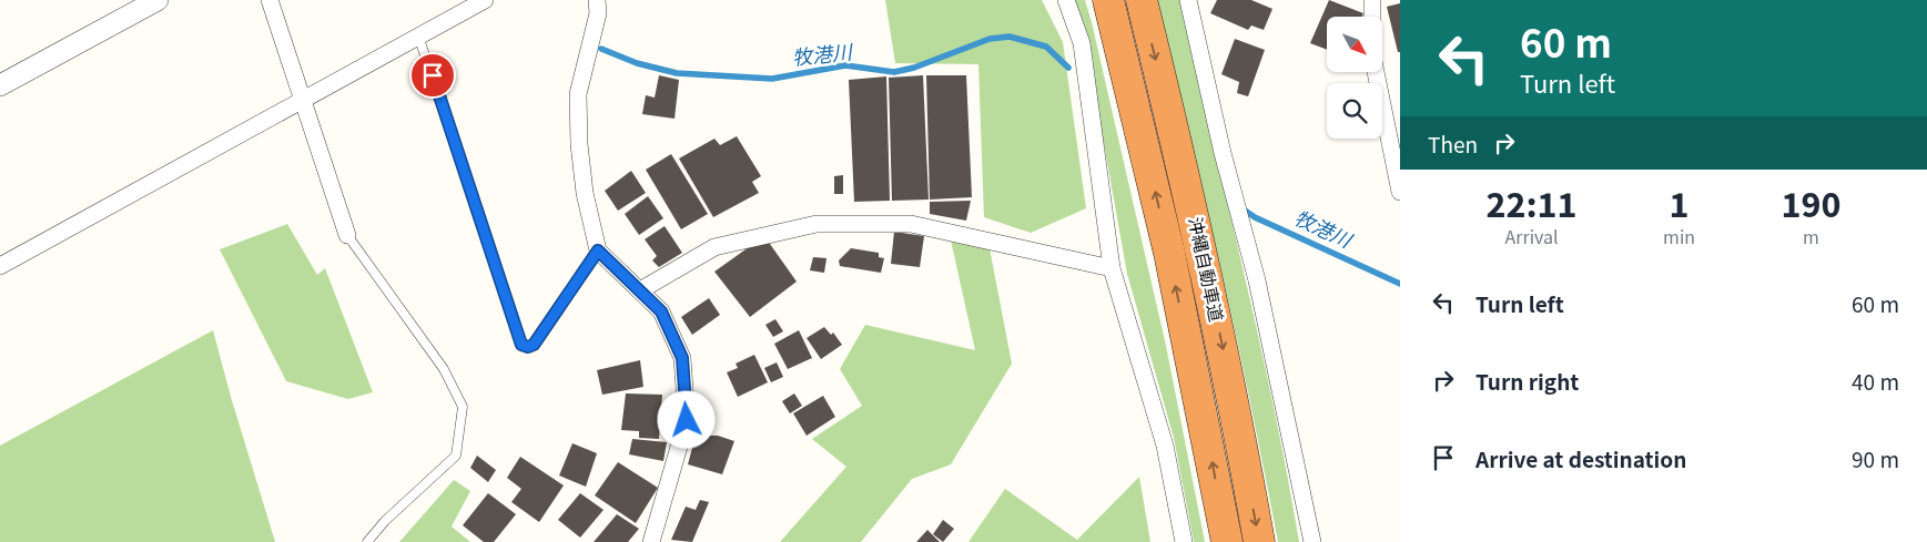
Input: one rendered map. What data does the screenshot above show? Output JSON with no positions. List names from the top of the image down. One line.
{"streets":{"highway":["沖縄自動車道"]},"water":["牧港川"],"north":"bottom right","page":{"turn":["60 m","Turn left"],"then":"Then","eta":["22:11","Arrival","1","min","190","m"],"list":[{"name":"Turn left","value":"60 m"},{"name":"Turn right","value":"40 m"},{"name":"Arrive at destination","value":"90 m"}]}}
